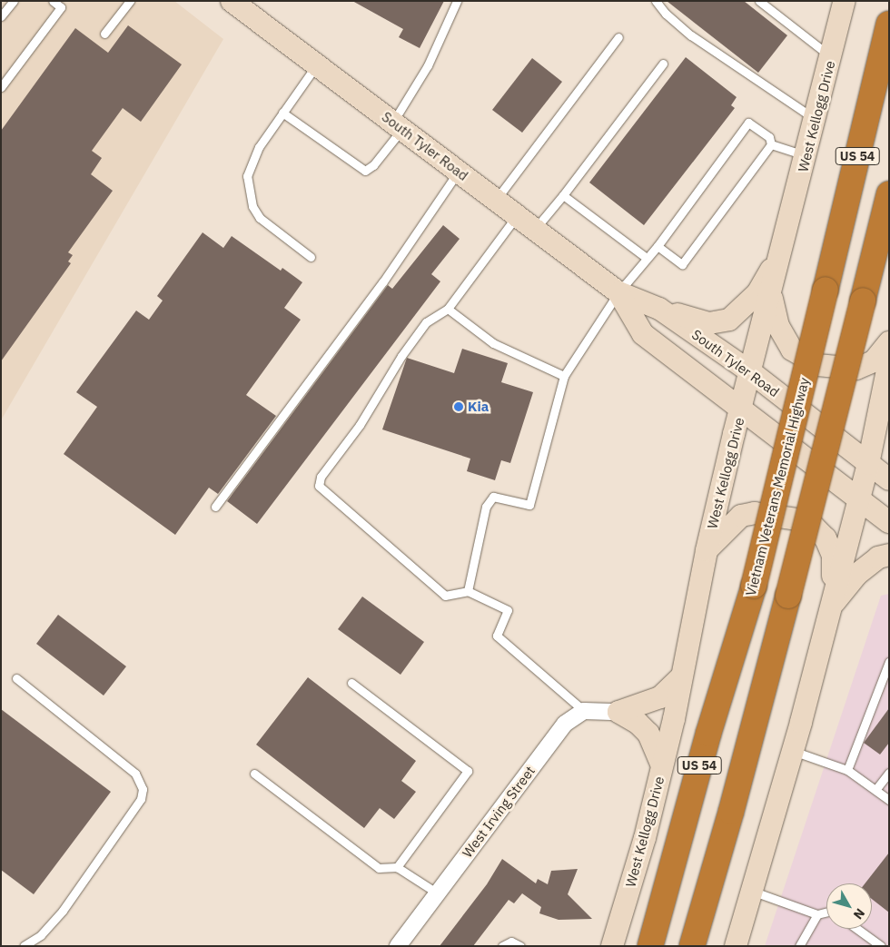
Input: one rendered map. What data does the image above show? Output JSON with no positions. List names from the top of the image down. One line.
{"streets":{"highway":["US 54","Vietnam Veterans Memorial Highway"],"main road":["West Kellogg Drive","South Tyler Road"],"street":["West Irving Street"]},"crossings":[["West Kellogg Drive","South Tyler Road"]],"places":["Kia"],"north":"bottom right"}
